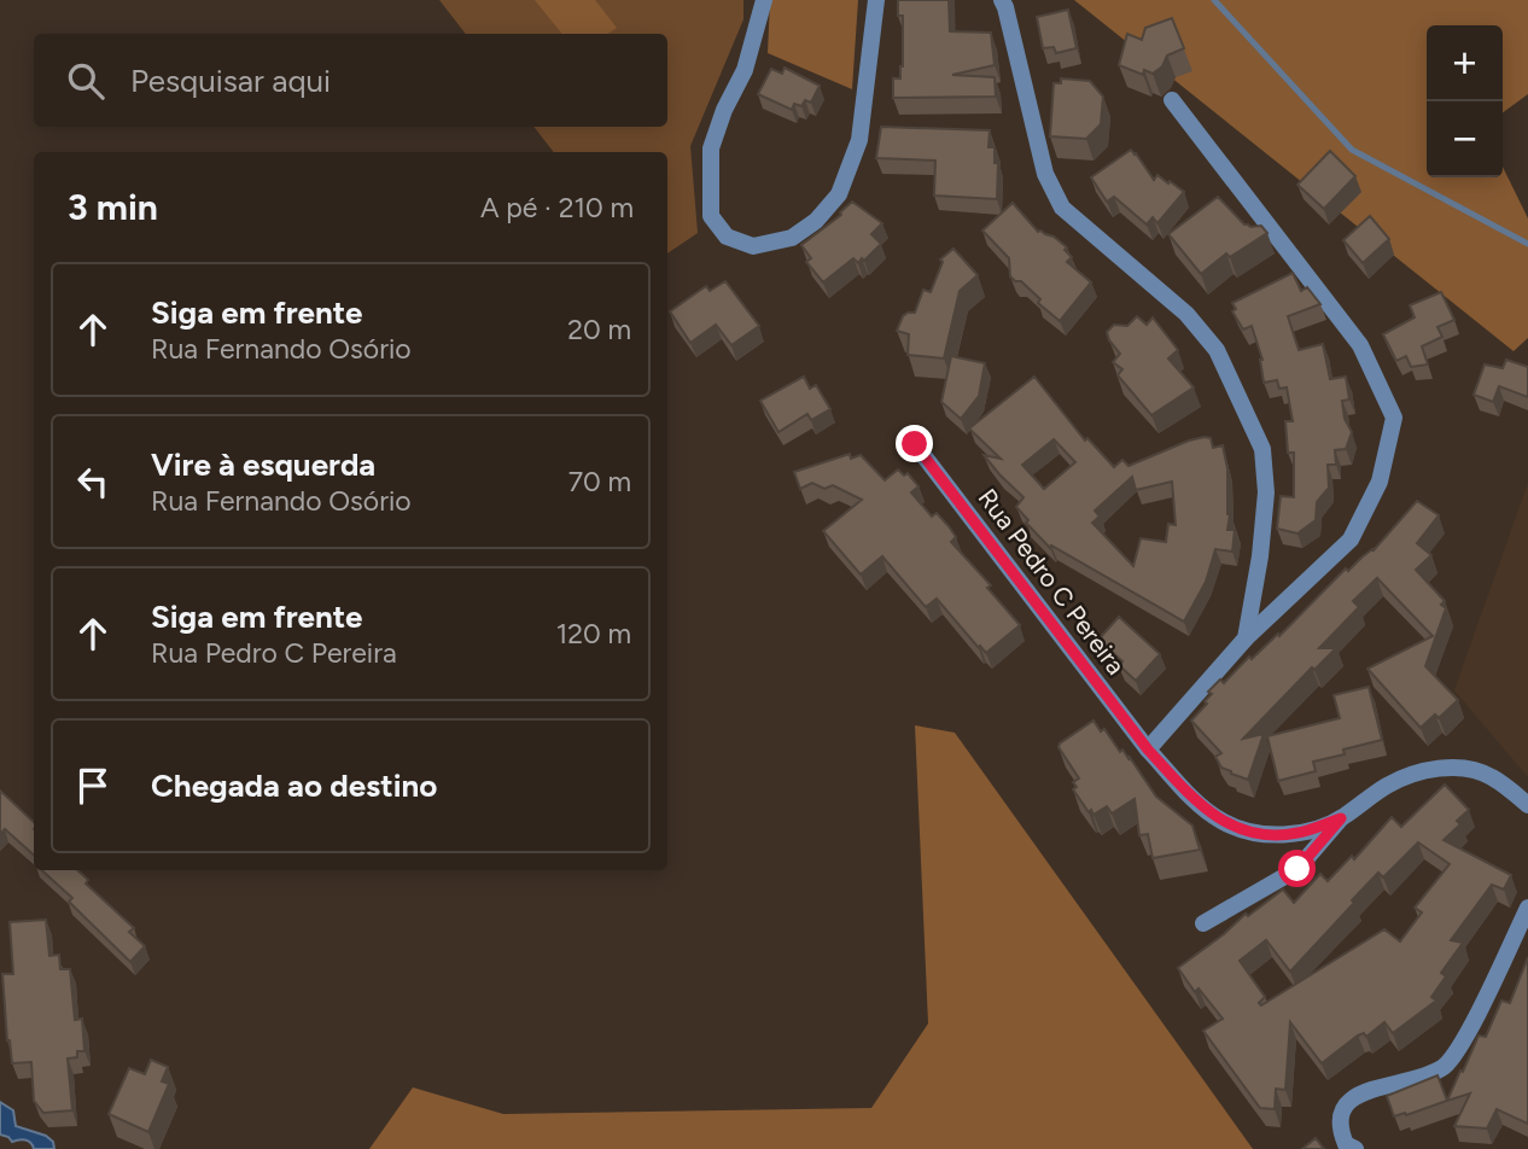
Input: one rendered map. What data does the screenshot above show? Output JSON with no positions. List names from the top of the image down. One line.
{"streets":{"street":["Rua Pedro C Pereira"]},"page":{"map_buttons":["+","−"],"search":"Pesquisar aqui","heading":["3 min","A pé · 210 m"],"list":[["Siga em frente","Rua Fernando Osório","20 m"],["Vire à esquerda","Rua Fernando Osório","70 m"],["Siga em frente","Rua Pedro C Pereira","120 m"],"Chegada ao destino"]}}
